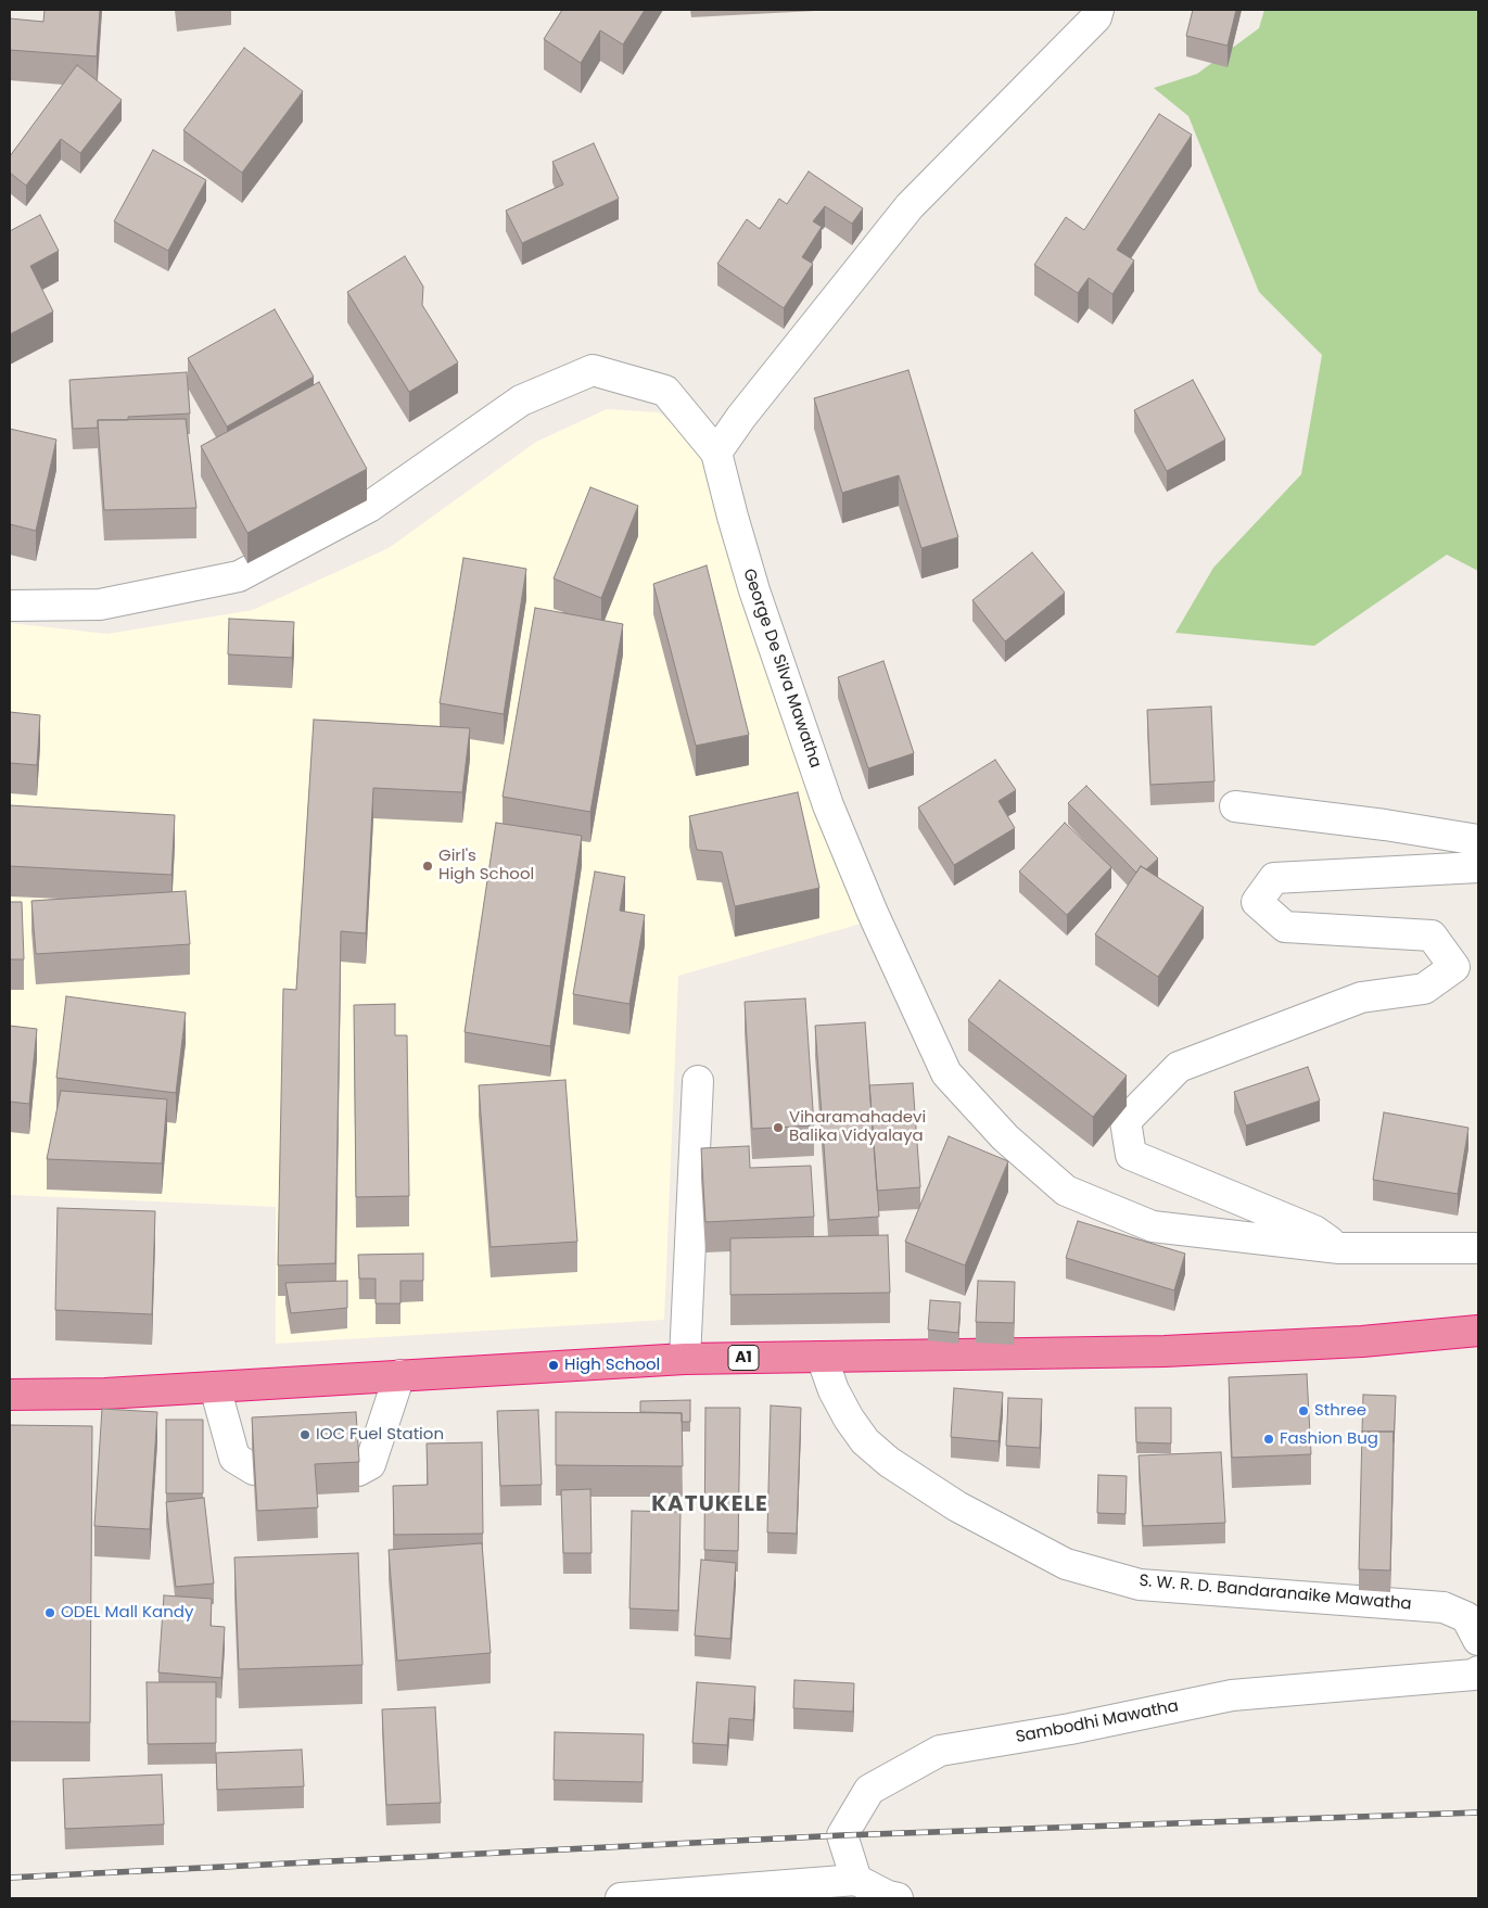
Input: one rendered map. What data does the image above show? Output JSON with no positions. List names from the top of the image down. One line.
{"streets":{"highway":["A1"],"street":["George De Silva Mawatha","S. W. R. D. Bandaranaike Mawatha","Sambodhi Mawatha"]},"crossings":[["A1","S. W. R. D. Bandaranaike Mawatha"]],"districts":["KATUKELE"],"places":["Girl's High School","Viharamahadevi Balika Vidyalaya","High School","Sthree","IOC Fuel Station","Fashion Bug","ODEL Mall Kandy"]}
